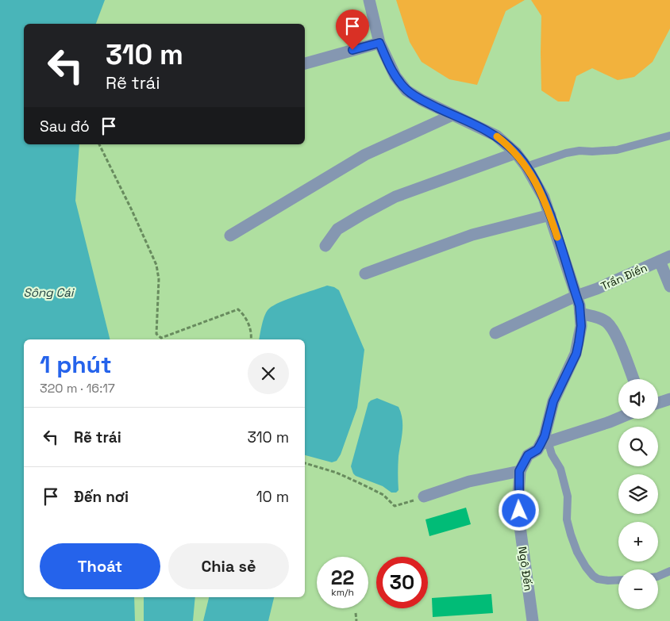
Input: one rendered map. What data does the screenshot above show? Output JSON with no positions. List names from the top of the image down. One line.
{"streets":{"street":["Trần Điền","Ngô Đến"]},"crossings":[["Trần Điền","Ngô Đến"]],"water":["Sông Cái"],"page":{"turn":["310 m","Rẽ trái"],"then":"Sau đó","heading":["1 phút","320 m · 16:17"],"map_buttons":["+","−"],"list":[{"name":"Rẽ trái","value":"310 m"},{"name":"Đến nơi","value":"10 m"}],"buttons":["Thoát","Chia sẻ"],"speed":"22 km/h","limit":"30"}}
